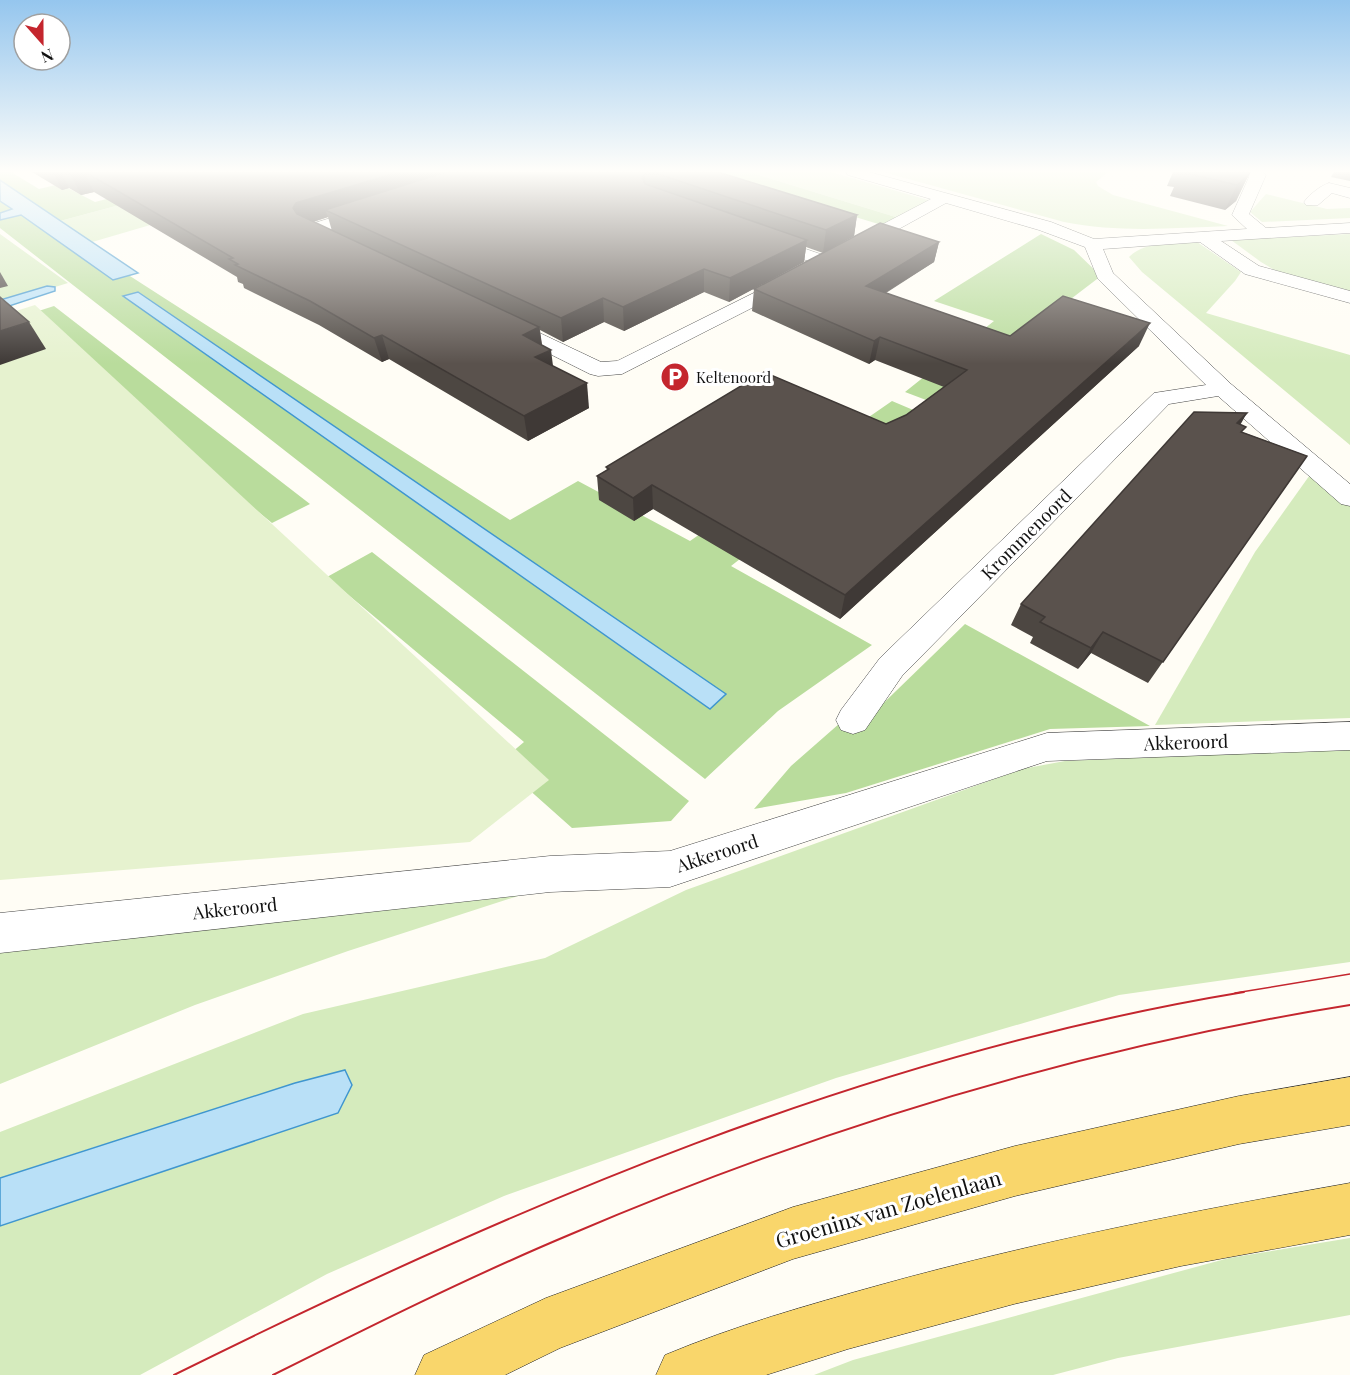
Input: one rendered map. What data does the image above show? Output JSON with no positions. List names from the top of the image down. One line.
{"streets":{"main road":["Groeninx van Zoelenlaan"],"street":["Krommenoord","Akkeroord"]},"places":{"parking":["Keltenoord"]},"north":"bottom"}
